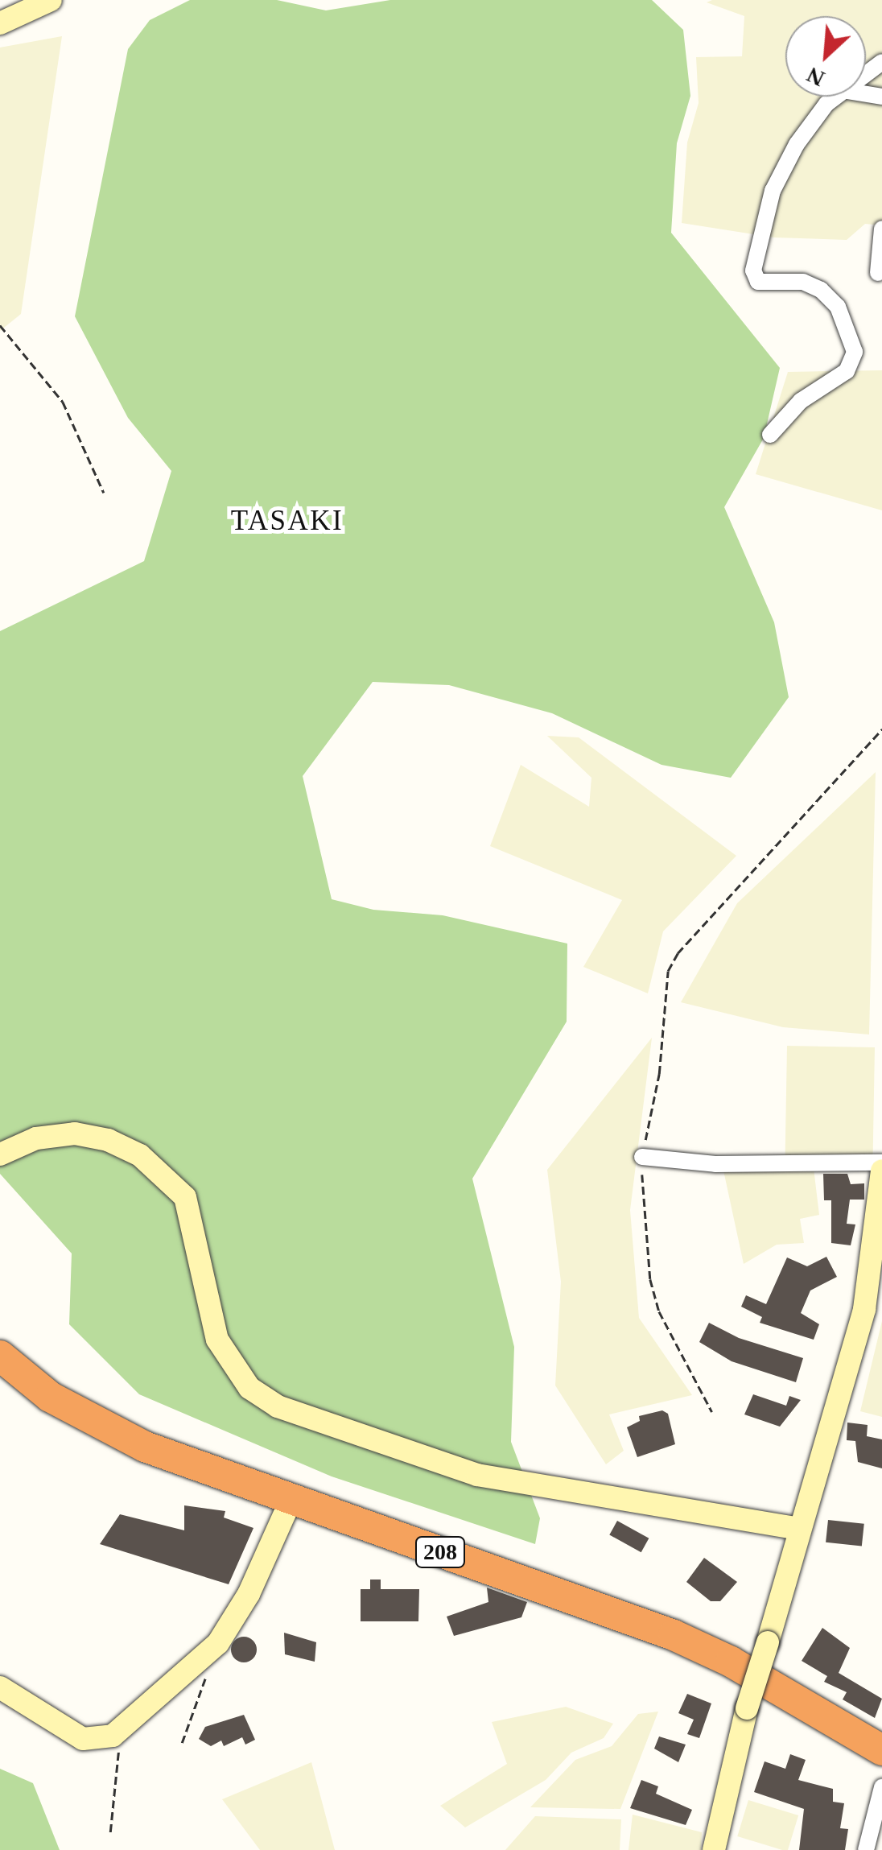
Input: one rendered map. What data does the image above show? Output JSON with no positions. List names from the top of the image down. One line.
{"streets":{"highway":["208"]},"districts":["TASAKI"],"north":"bottom left"}
